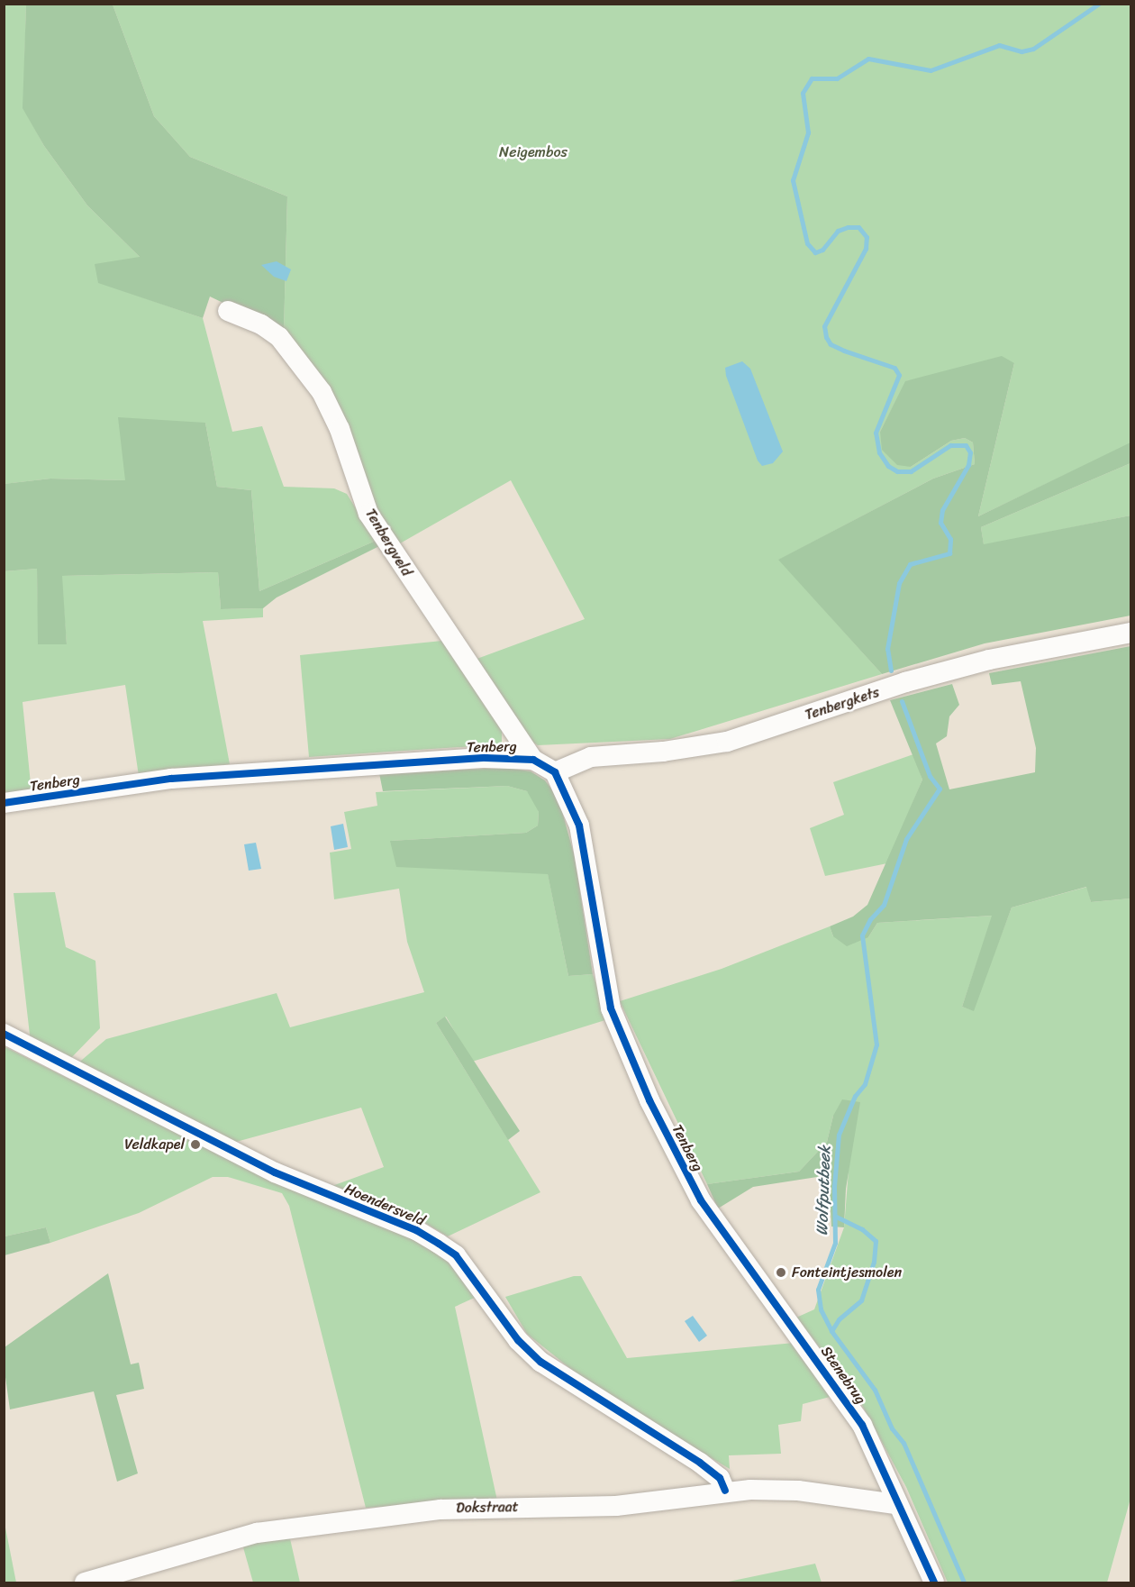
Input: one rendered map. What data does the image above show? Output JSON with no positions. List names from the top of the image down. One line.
{"streets":{"street":["Tenbergveld","Tenbergkets","Tenberg","Hoendersveld","Stenebrug","Dokstraat"]},"crossings":[["Tenbergveld","Tenberg"],["Tenbergkets","Tenberg"],["Tenberg","Stenebrug"],["Hoendersveld","Dokstraat"],["Stenebrug","Dokstraat"]],"water":["Wolfputbeek"],"parks":["Neigembos"],"places":["Veldkapel","Fonteintjesmolen"]}
